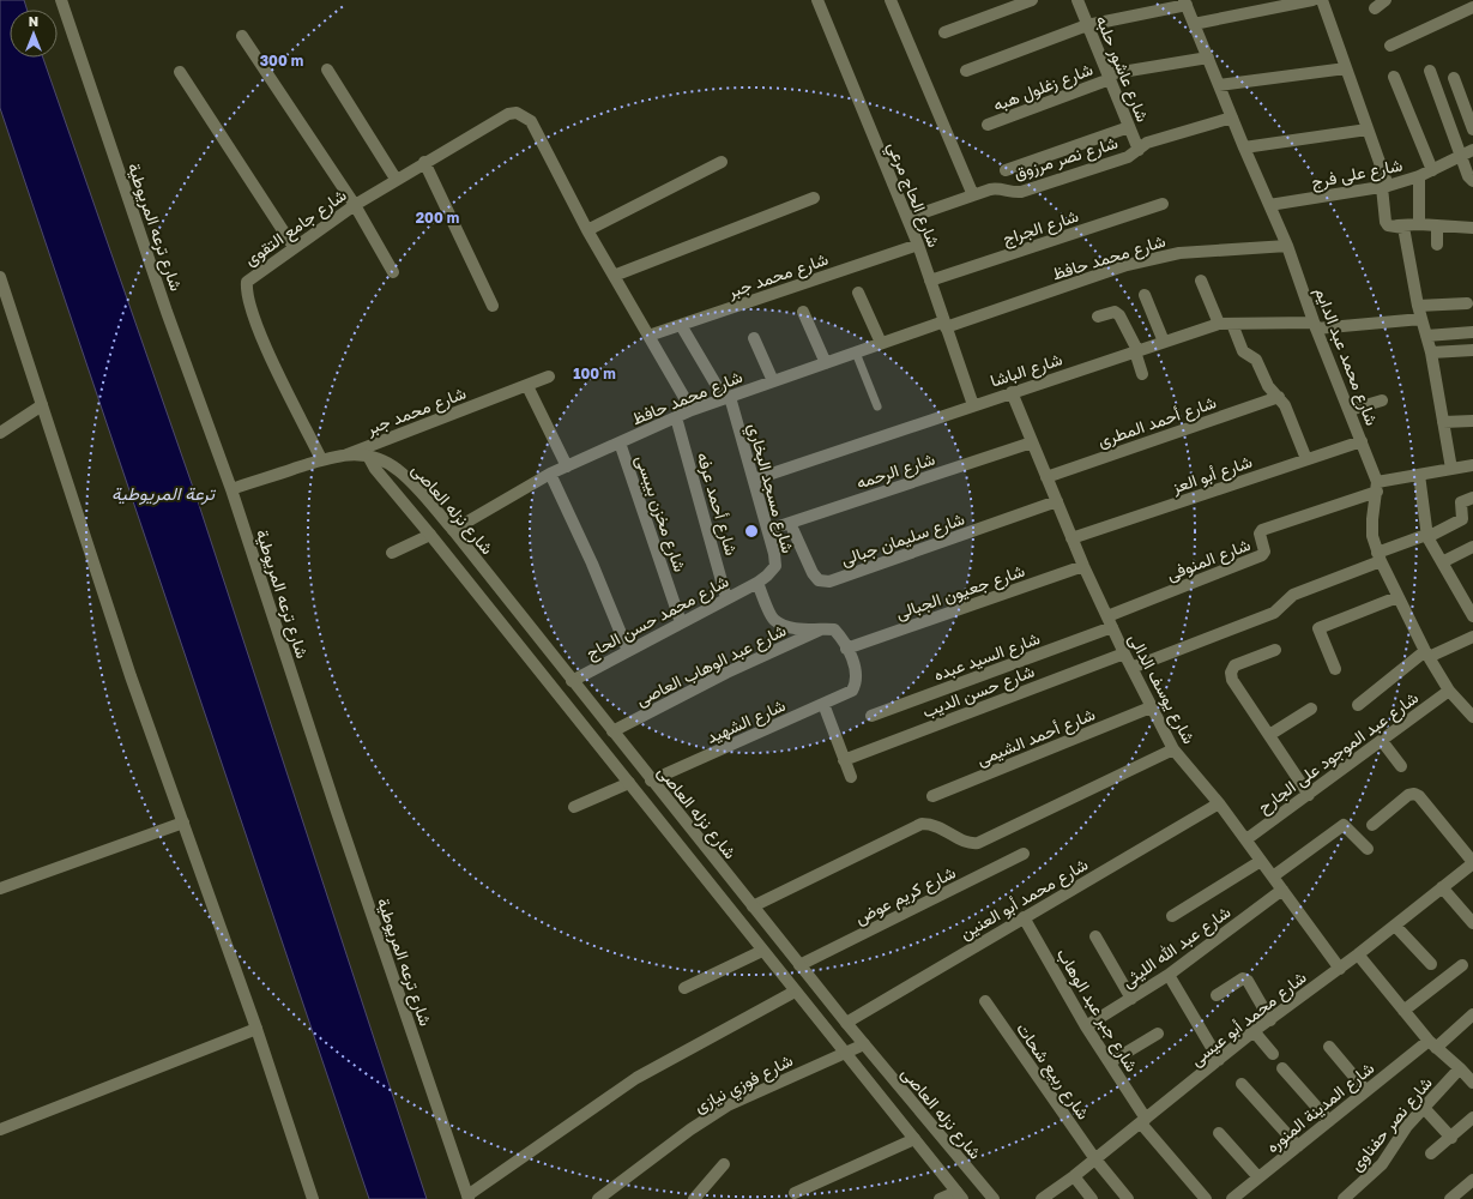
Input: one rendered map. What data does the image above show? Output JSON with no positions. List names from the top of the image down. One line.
{"streets":{"street":["شارع عاشور حلبه","شارع زغلول هبه","شارع نصر مرزوق","شارع على فرج","شارع الحاج مرعي","شارع ترعه المريوطية","شارع جامع التقوى","شارع الجراج","شارع محمد حافظ","شارع محمد جبر","شارع محمد عبد الدايم","شارع الباشا","شارع أحمد المطرى","شارع الرحمه","شارع أبو العز","شارع مسجد البخاري","شارع أحمد عرفه","شارع نزله العاصى","شارع مخزن بيبسى","شارع سليمان جبالى","شارع المنوفى","شارع جعيون الجبالى","شارع محمد حسن الحاج","شارع السيد عبده","شارع عبد الوهاب العاصى","شارع يوسف الدالى","شارع حسن الديب","شارع الشهيد","شارع أحمد الشيمى","شارع عبد الموجود على الجارح","شارع كريم عوض","شارع محمد أبو العنين","شارع عبد الله الليثى","شارع جبر عبد الوهاب","شارع محمد أبو عيسى","شارع ربيع شحات","شارع فوزي نيازى","شارع المدينة المنوره","شارع نصر حفناوى"]},"crossings":[["شارع عاشور حلبه","شارع زغلول هبه"],["شارع عاشور حلبه","شارع نصر مرزوق"],["شارع زغلول هبه","شارع محمد عبد الدايم"],["شارع نصر مرزوق","شارع الحاج مرعي"],["شارع نصر مرزوق","شارع محمد عبد الدايم"],["شارع على فرج","شارع محمد عبد الدايم"],["شارع الحاج مرعي","شارع الجراج"],["شارع الحاج مرعي","شارع محمد حافظ"],["شارع الحاج مرعي","شارع محمد جبر"],["شارع الحاج مرعي","شارع الباشا"],["شارع ترعه المريوطية","شارع نزله العاصى"],["شارع جامع التقوى","شارع نزله العاصى"],["شارع محمد حافظ","شارع محمد عبد الدايم"],["شارع محمد حافظ","شارع مسجد البخاري"],["شارع محمد حافظ","شارع أحمد عرفه"],["شارع محمد حافظ","شارع نزله العاصى"],["شارع محمد حافظ","شارع مخزن بيبسى"],["شارع محمد جبر","شارع مسجد البخاري"],["شارع محمد جبر","شارع نزله العاصى"],["شارع محمد عبد الدايم","شارع الباشا"],["شارع محمد عبد الدايم","شارع أبو العز"],["شارع محمد عبد الدايم","شارع المنوفى"],["شارع الباشا","شارع مسجد البخاري"],["شارع الباشا","شارع يوسف الدالى"],["شارع أحمد المطرى","شارع يوسف الدالى"],["شارع الرحمه","شارع مسجد البخاري"],["شارع الرحمه","شارع سليمان جبالى"],["شارع الرحمه","شارع يوسف الدالى"],["شارع أبو العز","شارع يوسف الدالى"],["شارع مسجد البخاري","شارع محمد حسن الحاج"],["شارع أحمد عرفه","شارع محمد حسن الحاج"],["شارع نزله العاصى","شارع محمد حسن الحاج"],["شارع نزله العاصى","شارع عبد الوهاب العاصى"],["شارع نزله العاصى","شارع الشهيد"],["شارع نزله العاصى","شارع كريم عوض"],["شارع نزله العاصى","شارع محمد أبو العنين"],["شارع نزله العاصى","شارع فوزي نيازى"],["شارع مخزن بيبسى","شارع محمد حسن الحاج"],["شارع سليمان جبالى","شارع يوسف الدالى"],["شارع المنوفى","شارع السيد عبده"],["شارع المنوفى","شارع يوسف الدالى"],["شارع جعيون الجبالى","شارع يوسف الدالى"],["شارع جعيون الجبالى","شارع الشهيد"],["شارع السيد عبده","شارع يوسف الدالى"],["شارع يوسف الدالى","شارع حسن الديب"],["شارع يوسف الدالى","شارع أحمد الشيمى"],["شارع يوسف الدالى","شارع عبد الموجود على الجارح"],["شارع يوسف الدالى","شارع محمد أبو العنين"],["شارع يوسف الدالى","شارع عبد الله الليثى"],["شارع يوسف الدالى","شارع محمد أبو عيسى"],["شارع محمد أبو العنين","شارع جبر عبد الوهاب"],["شارع عبد الله الليثى","شارع جبر عبد الوهاب"],["شارع جبر عبد الوهاب","شارع محمد أبو عيسى"],["شارع محمد أبو عيسى","شارع ربيع شحات"]],"water":["ترعة المريوطية"],"north":"top","rings":["300 m","200 m","100 m"]}
